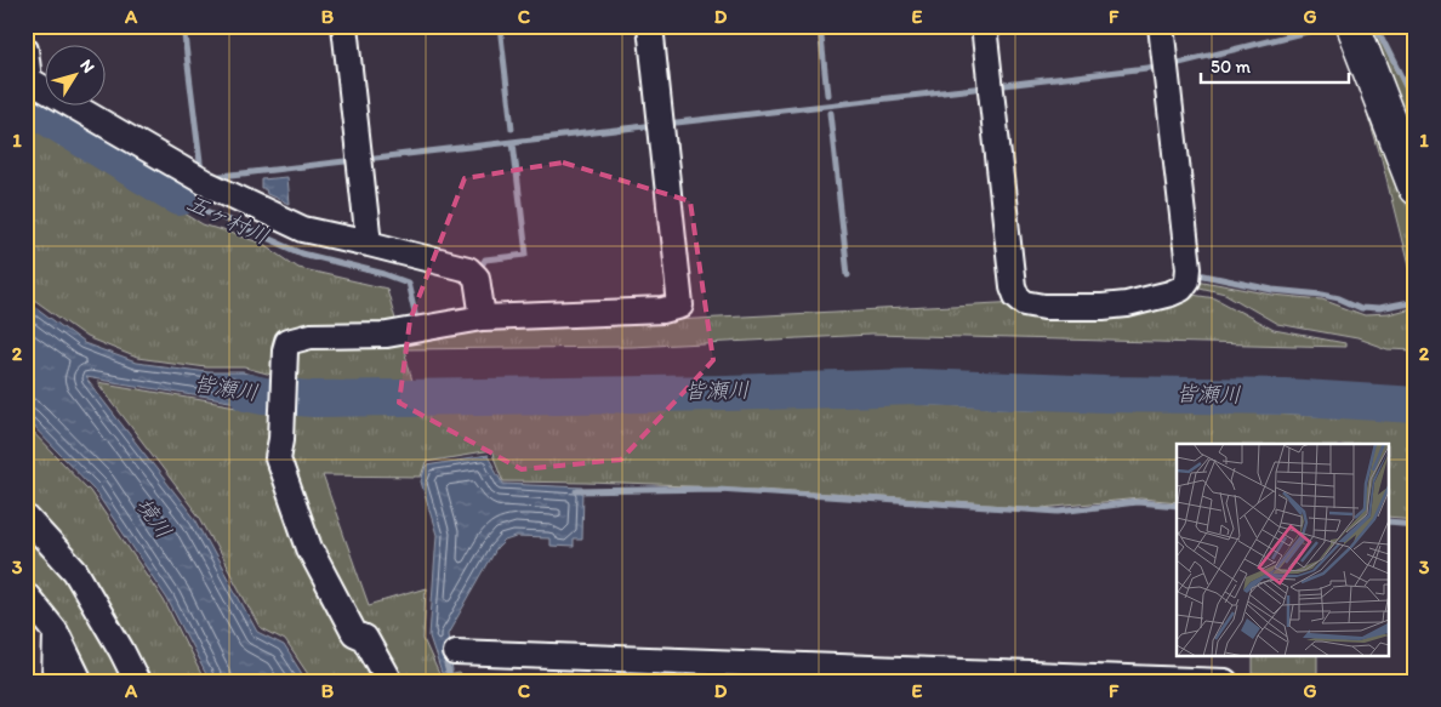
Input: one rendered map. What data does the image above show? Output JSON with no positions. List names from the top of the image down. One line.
{"water":["五ヶ村川","皆瀬川","境川"],"scale_bar":"50 m","north":"top right","grid":{"columns":["A","B","C","D","E","F","G"],"rows":["1","2","3"]}}
